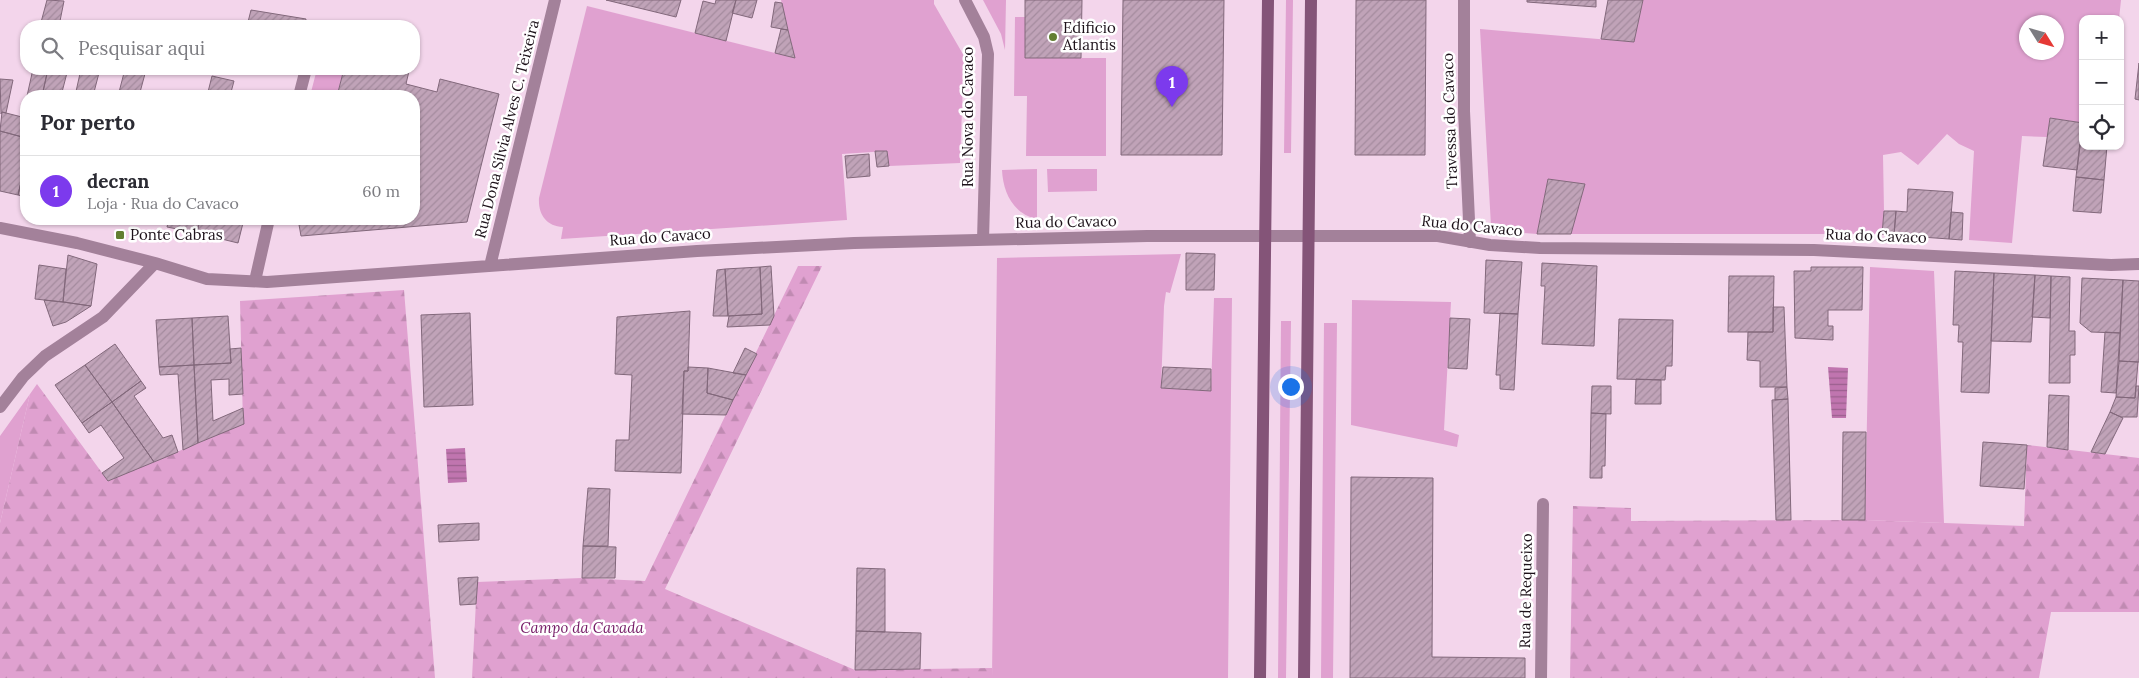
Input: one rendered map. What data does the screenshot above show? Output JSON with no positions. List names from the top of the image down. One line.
{"streets":{"street":["Rua Nova do Cavaco","Travessa do Cavaco","Rua Dona Sílvia Alves C. Teixeira","Rua do Cavaco","Rua de Requeixo"]},"crossings":[["Rua Nova do Cavaco","Rua do Cavaco"],["Travessa do Cavaco","Rua do Cavaco"],["Rua Dona Sílvia Alves C. Teixeira","Rua do Cavaco"]],"parks":["Campo da Cavada"],"places":{"other":["Edificio Atlantis"],"transit":["Ponte Cabras"]},"north":"bottom right","page":{"map_buttons":["+","−"],"search":"Pesquisar aqui","pins":"1","heading":"Por perto","list":[{"mark":"1","name":"decran","note":"Loja · Rua do Cavaco","value":"60 m"}]}}
